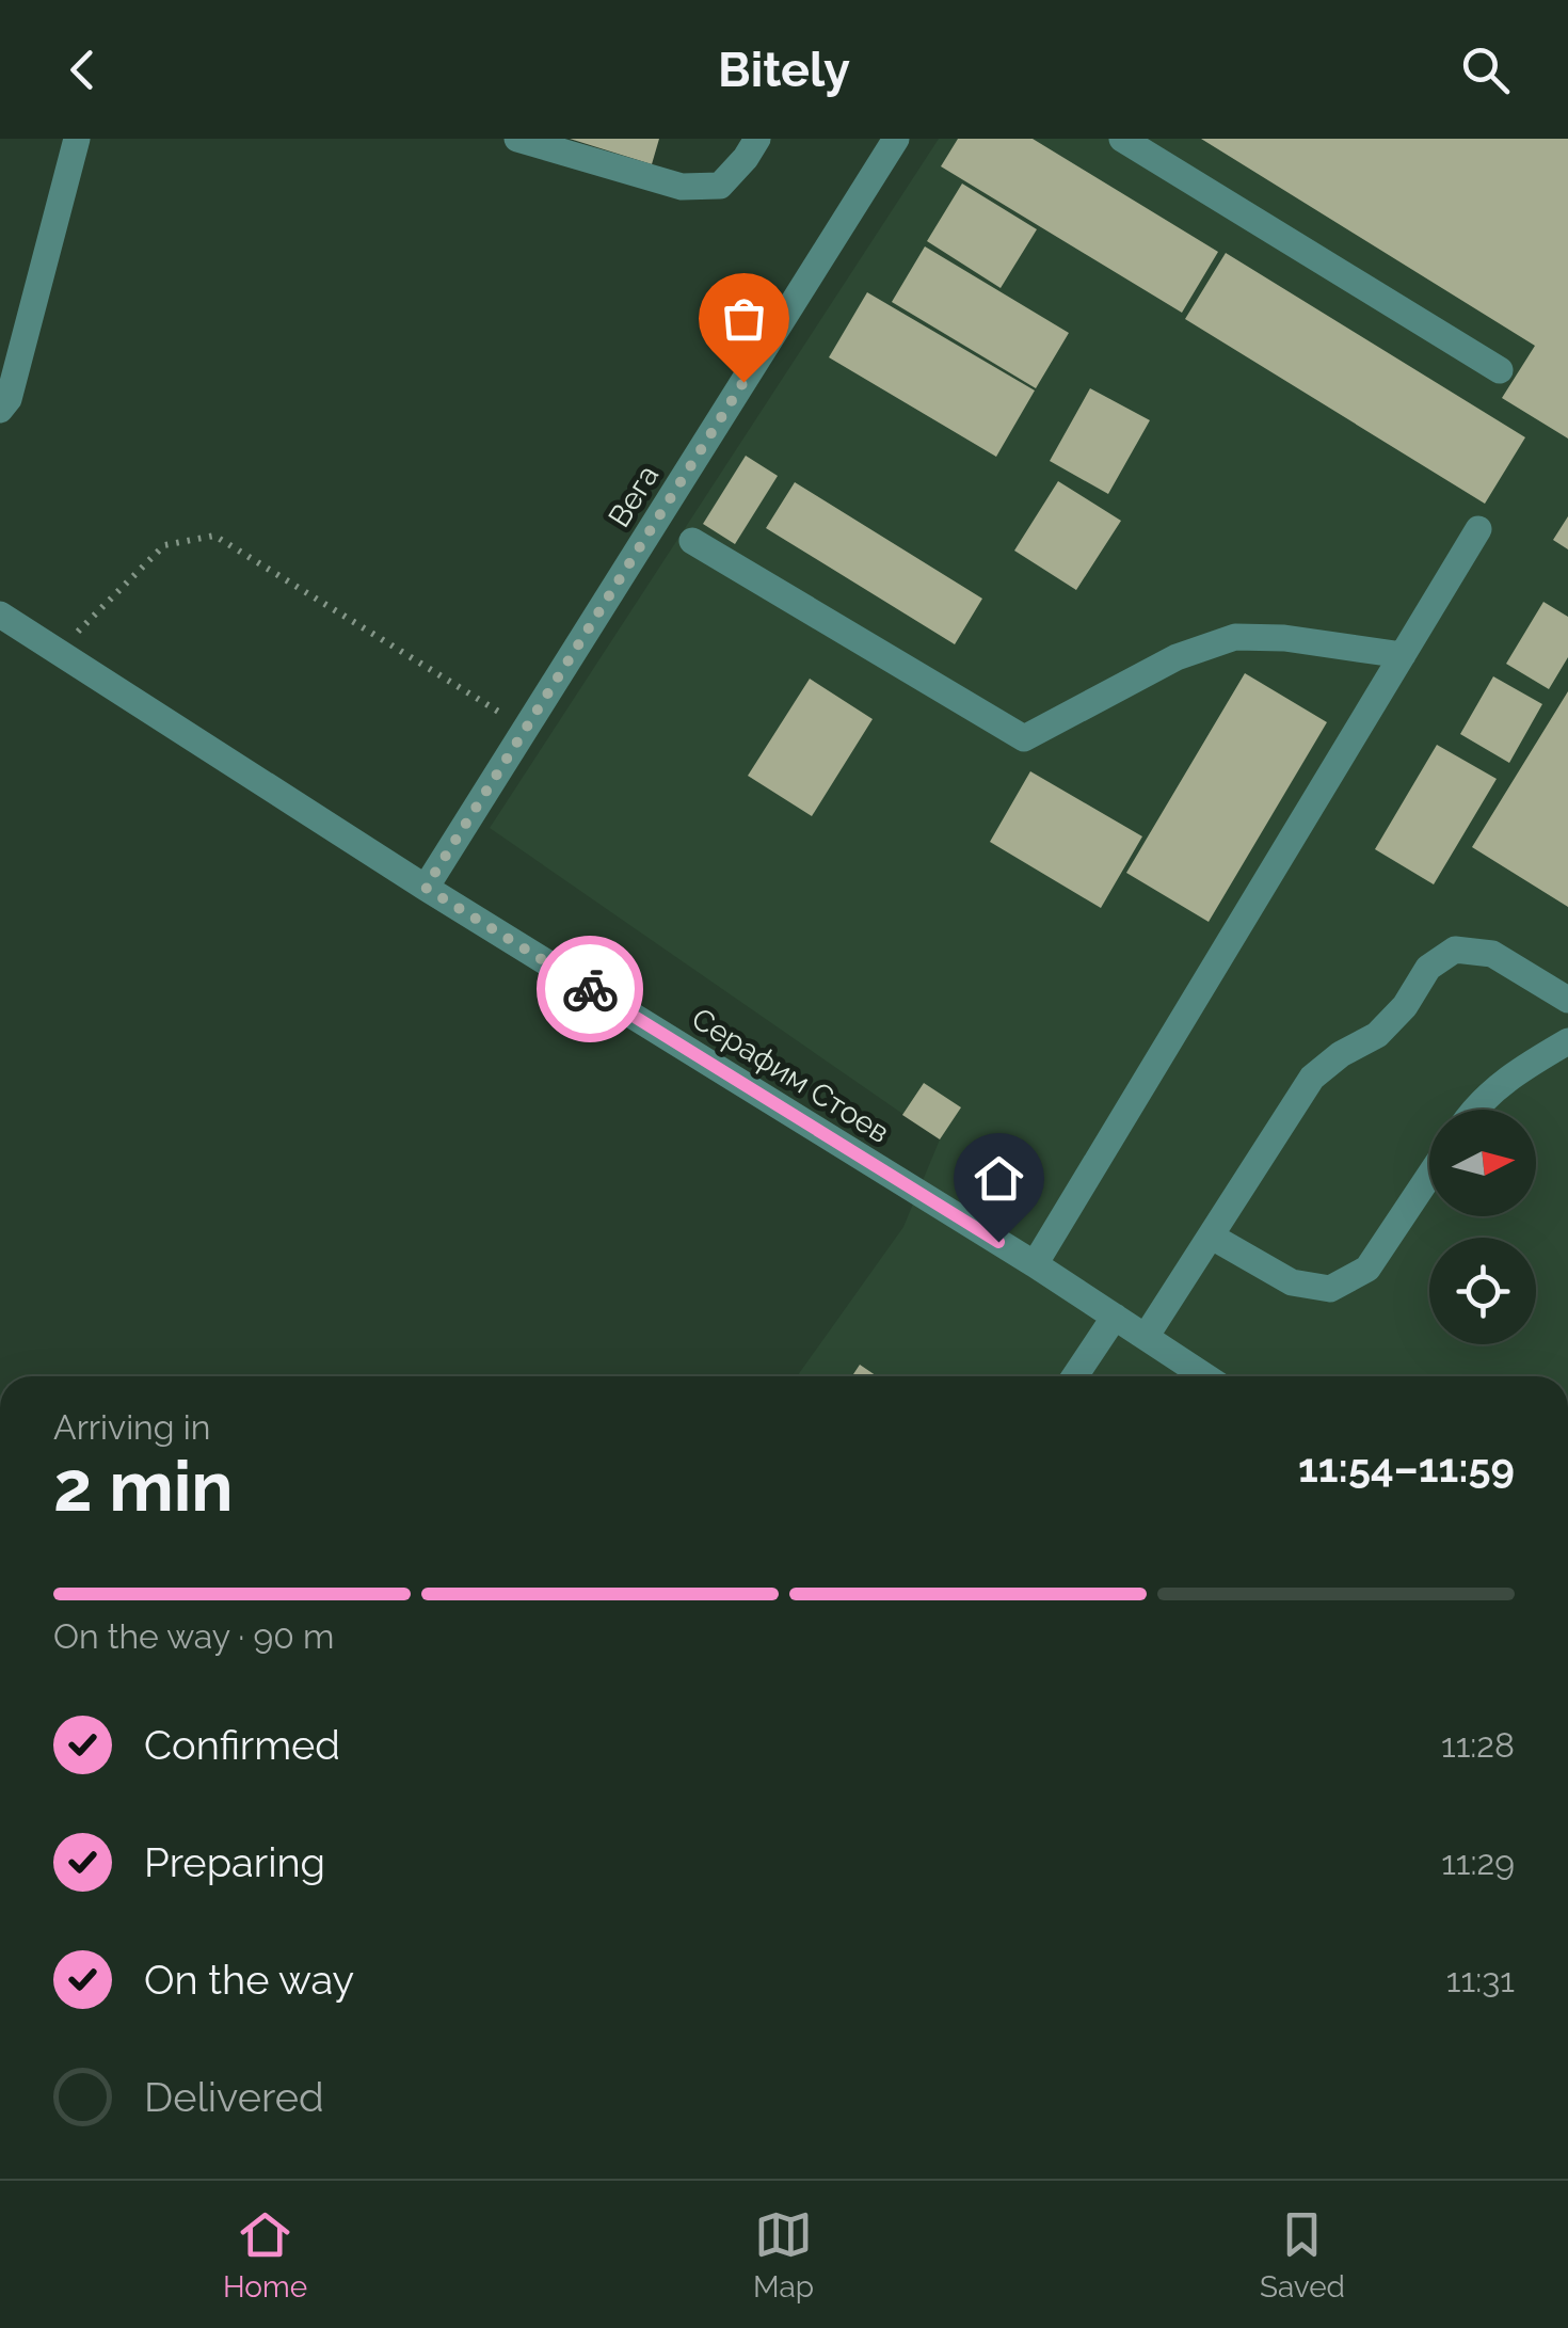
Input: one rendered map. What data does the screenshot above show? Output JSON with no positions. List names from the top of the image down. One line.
{"streets":{"street":["Вега","Серафим Стоев"]},"crossings":[["Вега","Серафим Стоев"]],"north":"right","page":{"header":"Bitely","heading":["2 min","Arriving in","11:54–11:59"],"bar":"On the way · 90 m","list":[["Confirmed","11:28"],["Preparing","11:29"],["On the way","11:31"],"Delivered"],"tabs":["Home","Map","Saved"]}}
